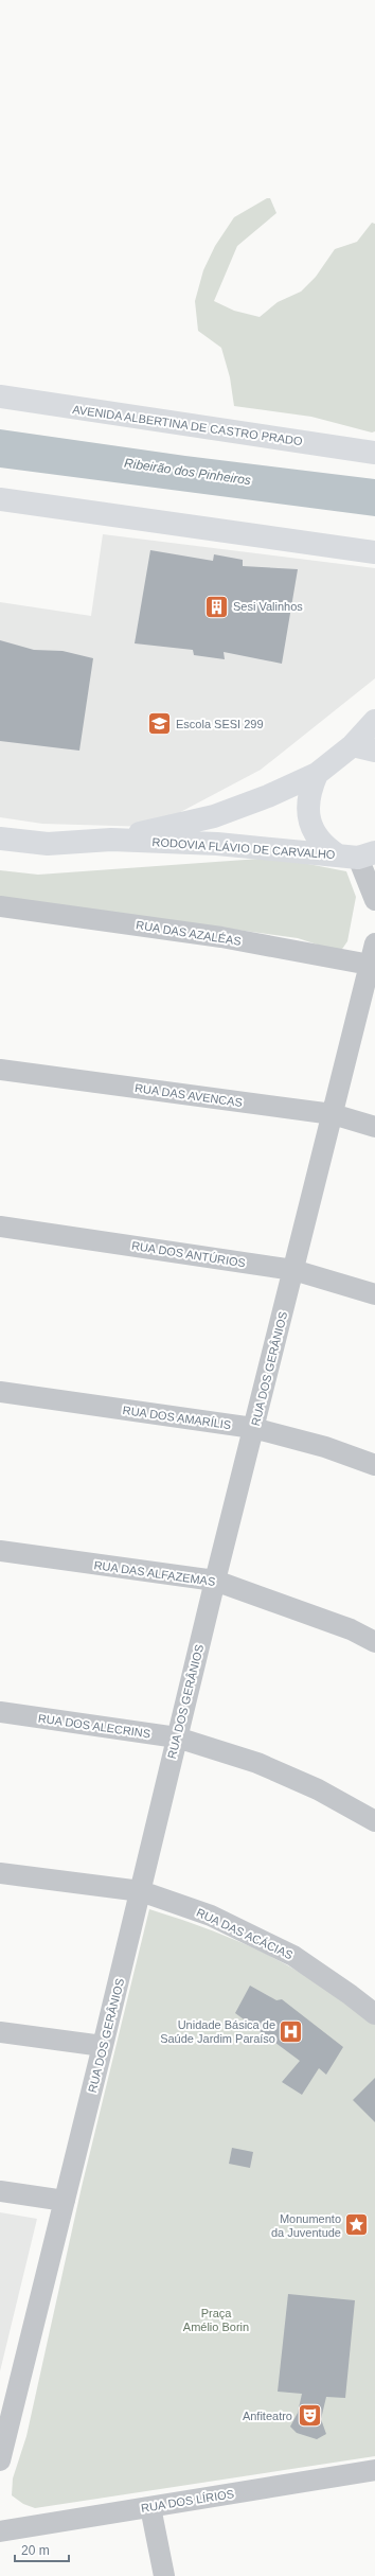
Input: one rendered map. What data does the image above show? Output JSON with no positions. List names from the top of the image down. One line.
{"streets":{"main road":["AVENIDA ALBERTINA DE CASTRO PRADO","RODOVIA FLÁVIO DE CARVALHO"],"street":["RUA DAS AZALÉAS","RUA DAS AVENCAS","RUA DOS ANTÚRIOS","RUA DOS GERÂNIOS","RUA DOS AMARÍLIS","RUA DAS ALFAZEMAS","RUA DOS ALECRINS","RUA DAS ACÁCIAS","RUA DOS LÍRIOS"]},"crossings":[["RUA DAS AZALÉAS","RUA DOS GERÂNIOS"],["RUA DAS AVENCAS","RUA DOS GERÂNIOS"],["RUA DOS ANTÚRIOS","RUA DOS GERÂNIOS"],["RUA DOS GERÂNIOS","RUA DOS AMARÍLIS"],["RUA DOS GERÂNIOS","RUA DAS ALFAZEMAS"],["RUA DOS GERÂNIOS","RUA DOS ALECRINS"],["RUA DOS GERÂNIOS","RUA DAS ACÁCIAS"]],"water":["Ribeirão dos Pinheiros"],"parks":["Praça Amélio Borin"],"places":{"building":["Sesi Valinhos"],"school or university":["Escola SESI 299"],"hospital":["Unidade Básica de Saúde Jardim Paraíso"],"place":["Monumento da Juventude"],"theatre":["Anfiteatro"]},"scale_bar":"20 m"}
